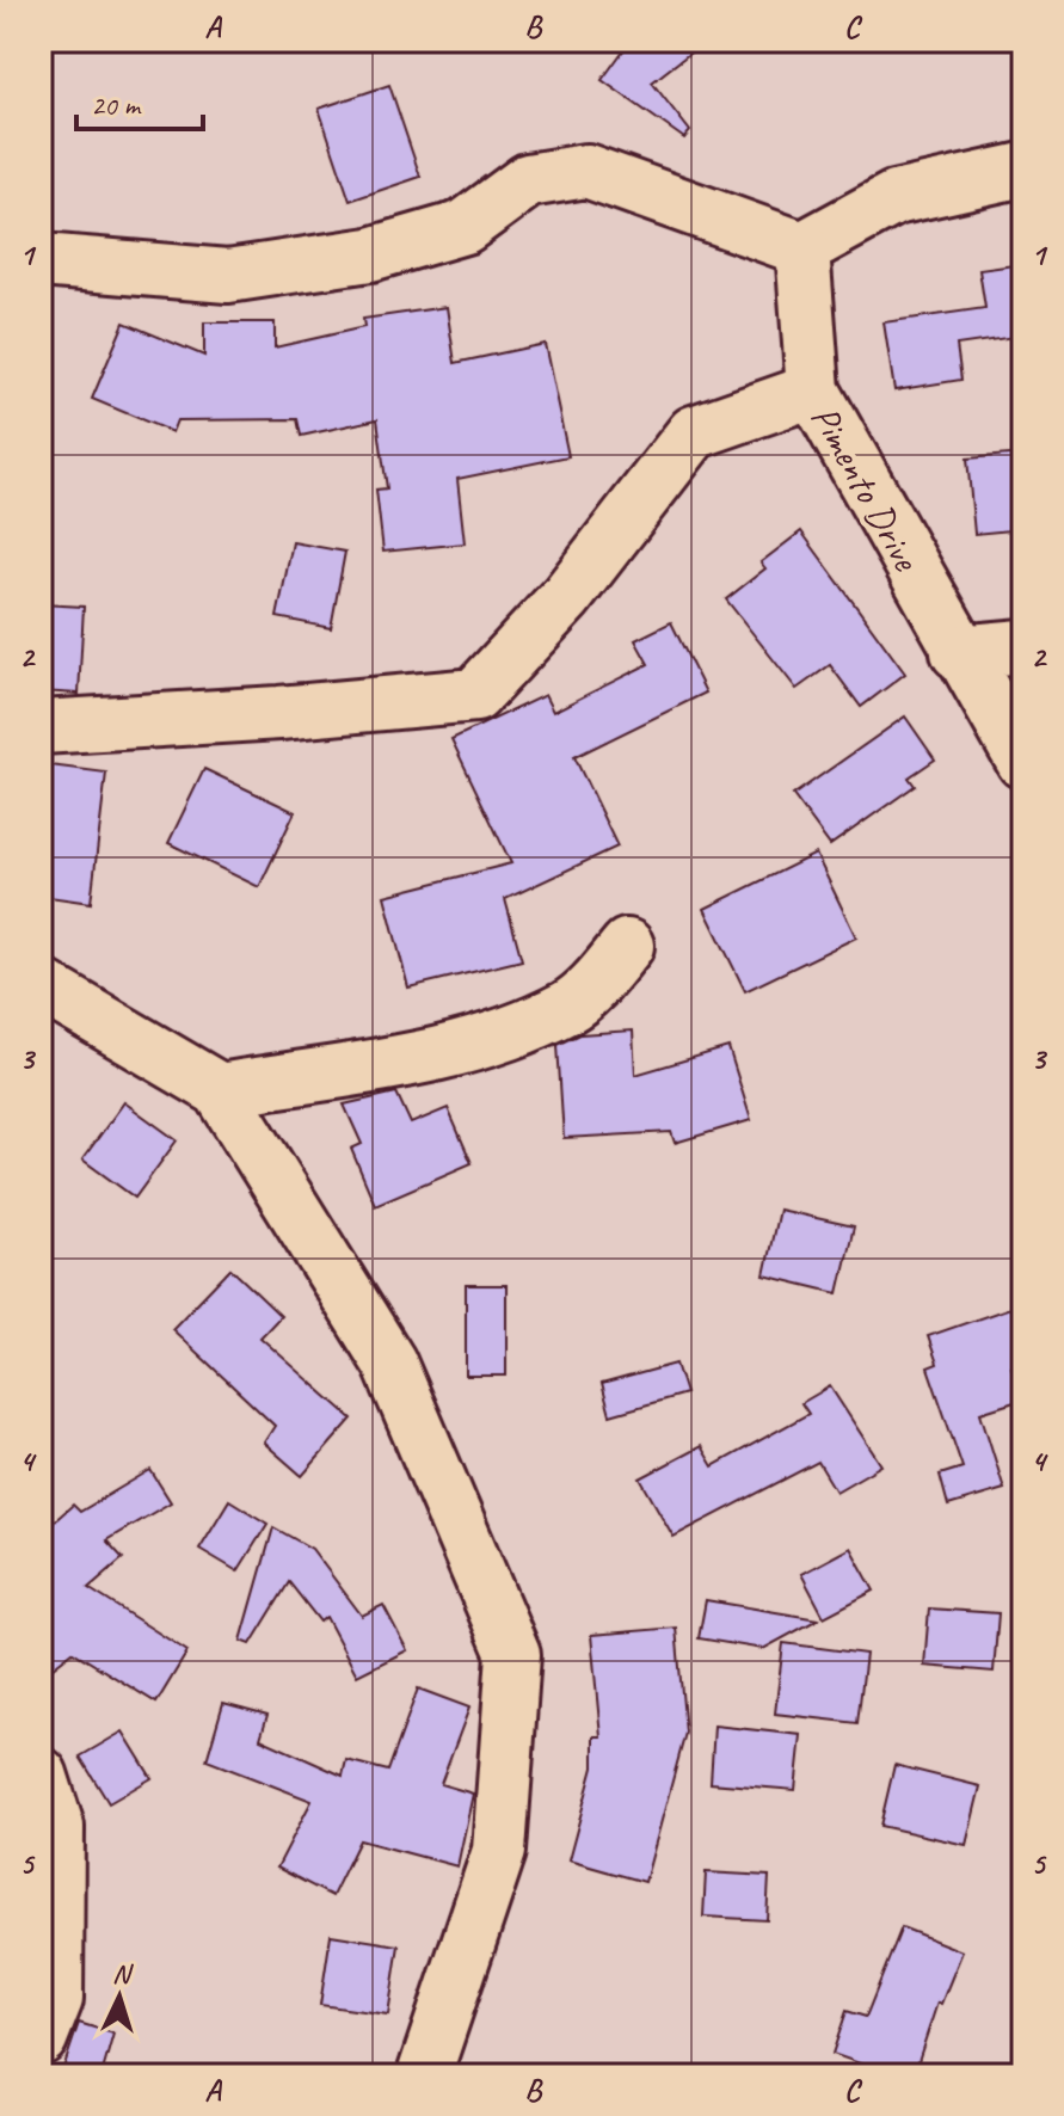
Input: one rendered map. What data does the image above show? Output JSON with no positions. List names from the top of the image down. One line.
{"streets":{"street":["Pimento Drive"]},"scale_bar":"20 m","north":"top","grid":{"columns":["A","B","C"],"rows":["1","2","3","4","5"]}}
